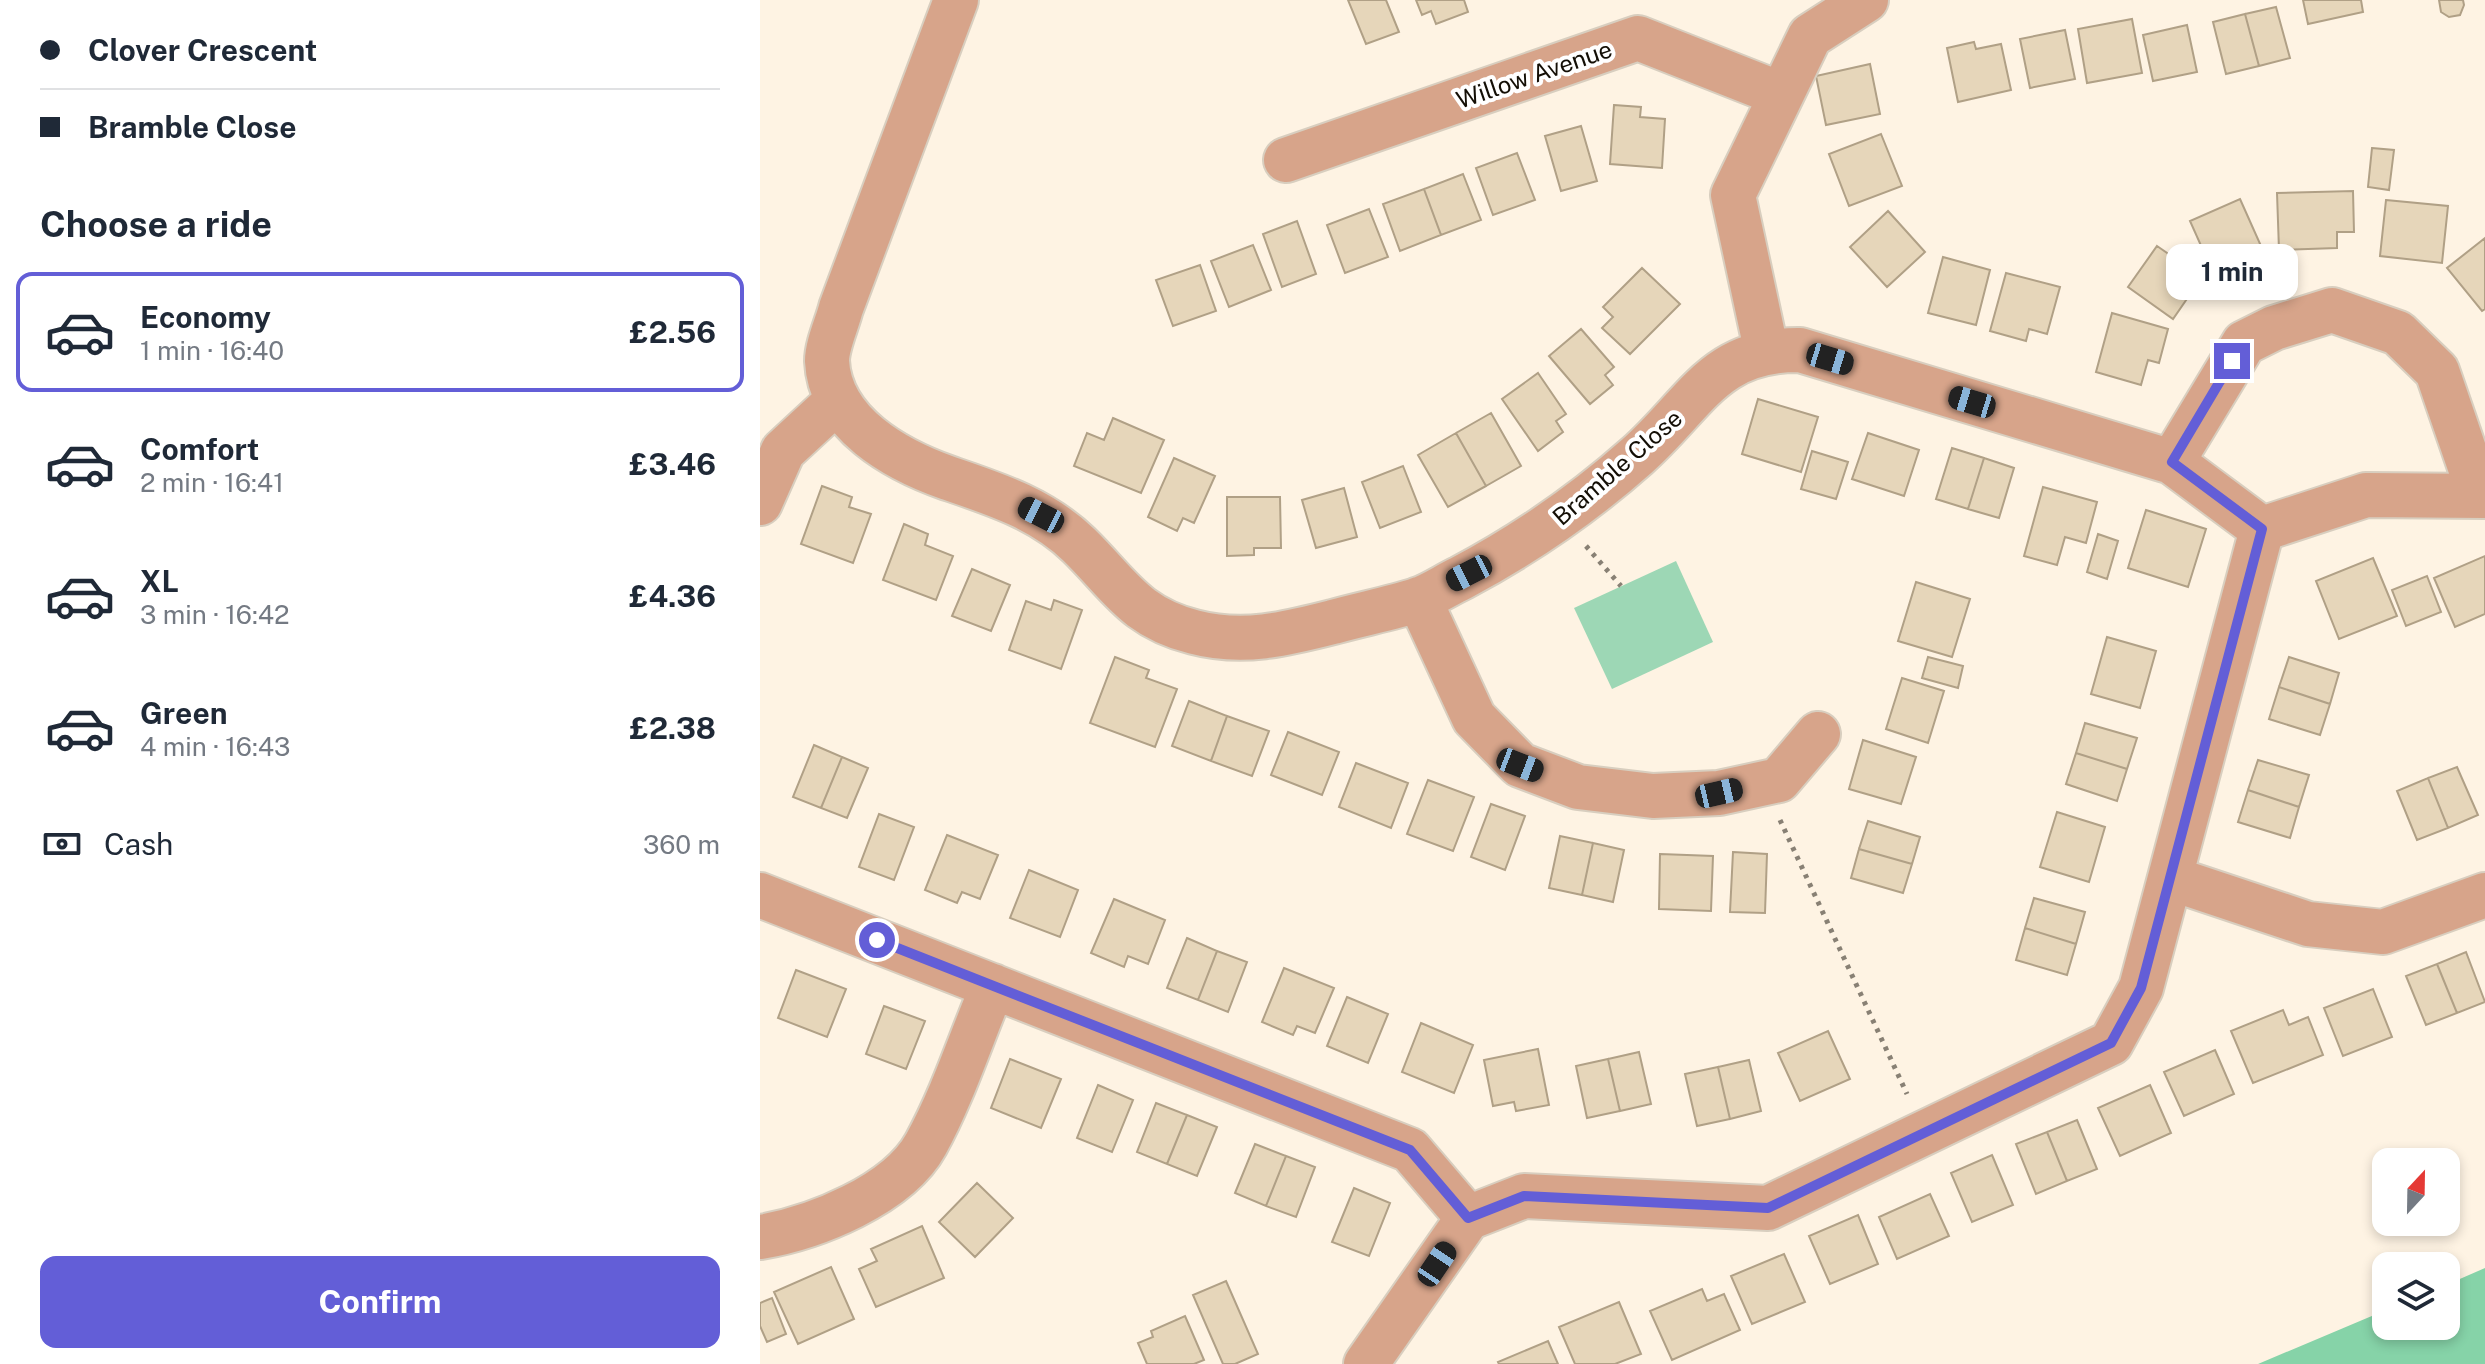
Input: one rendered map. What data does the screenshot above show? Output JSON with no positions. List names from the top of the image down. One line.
{"streets":{"street":["Willow Avenue","Bramble Close"]},"north":"top","page":{"banner":["Clover Crescent","Bramble Close"],"heading":"Choose a ride","bubble":"1 min","list":[{"name":"Economy","note":"1 min · 16:40","value":"£2.56"},{"name":"Comfort","note":"2 min · 16:41","value":"£3.46"},{"name":"XL","note":"3 min · 16:42","value":"£4.36"},{"name":"Green","note":"4 min · 16:43","value":"£2.38"}],"pay":["Cash","360 m"],"buttons":"Confirm"}}
